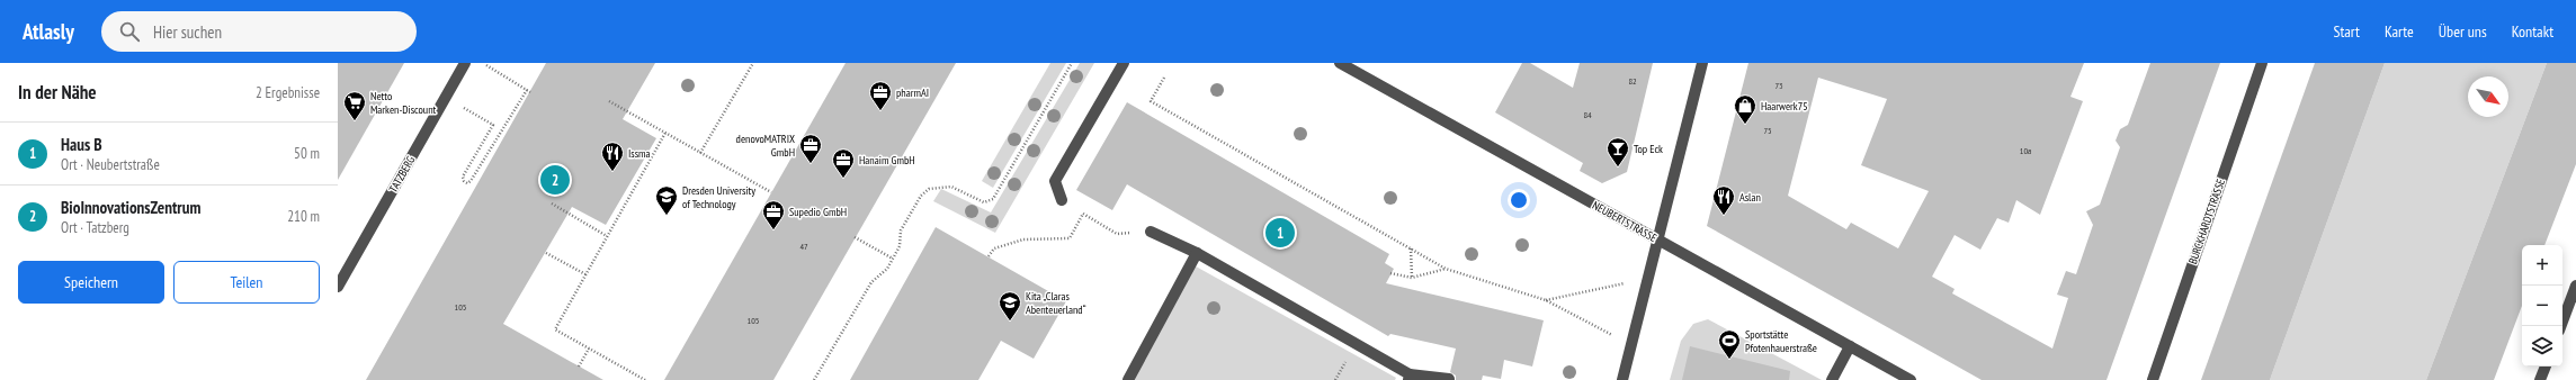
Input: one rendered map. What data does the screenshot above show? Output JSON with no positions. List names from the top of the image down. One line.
{"streets":{"street":["TATZBERG","NEUBERTSTRASSE","BURCKHARDTSTRASSE"]},"places":{"office":["pharmAI","denovoMATRIX GmbH","Hanaim GmbH","Supedio GmbH"],"supermarket":["Netto Marken-Discount"],"shop":["Haarwerk75"],"bar":["Top Eck"],"restaurant":["Issma","Aslan"],"school or university":["Dresden University of Technology","Kita „Claras Abenteuerland“"],"sports":["Sportstätte Pfotenhauerstraße"]},"house_numbers":["82","73","84","75","10a","47","105","105"],"north":"bottom right","page":{"header":"Atlasly","search":"Hier suchen","nav":["Start","Karte","Über uns","Kontakt"],"heading":["In der Nähe","2 Ergebnisse"],"list":[{"mark":"1","name":"Haus B","note":"Ort · Neubertstraße","value":"50 m"},{"mark":"2","name":"BioInnovationsZentrum","note":"Ort · Tatzberg","value":"210 m"}],"pins":["2","1"],"map_buttons":["+","−"],"buttons":["Speichern","Teilen"]}}
